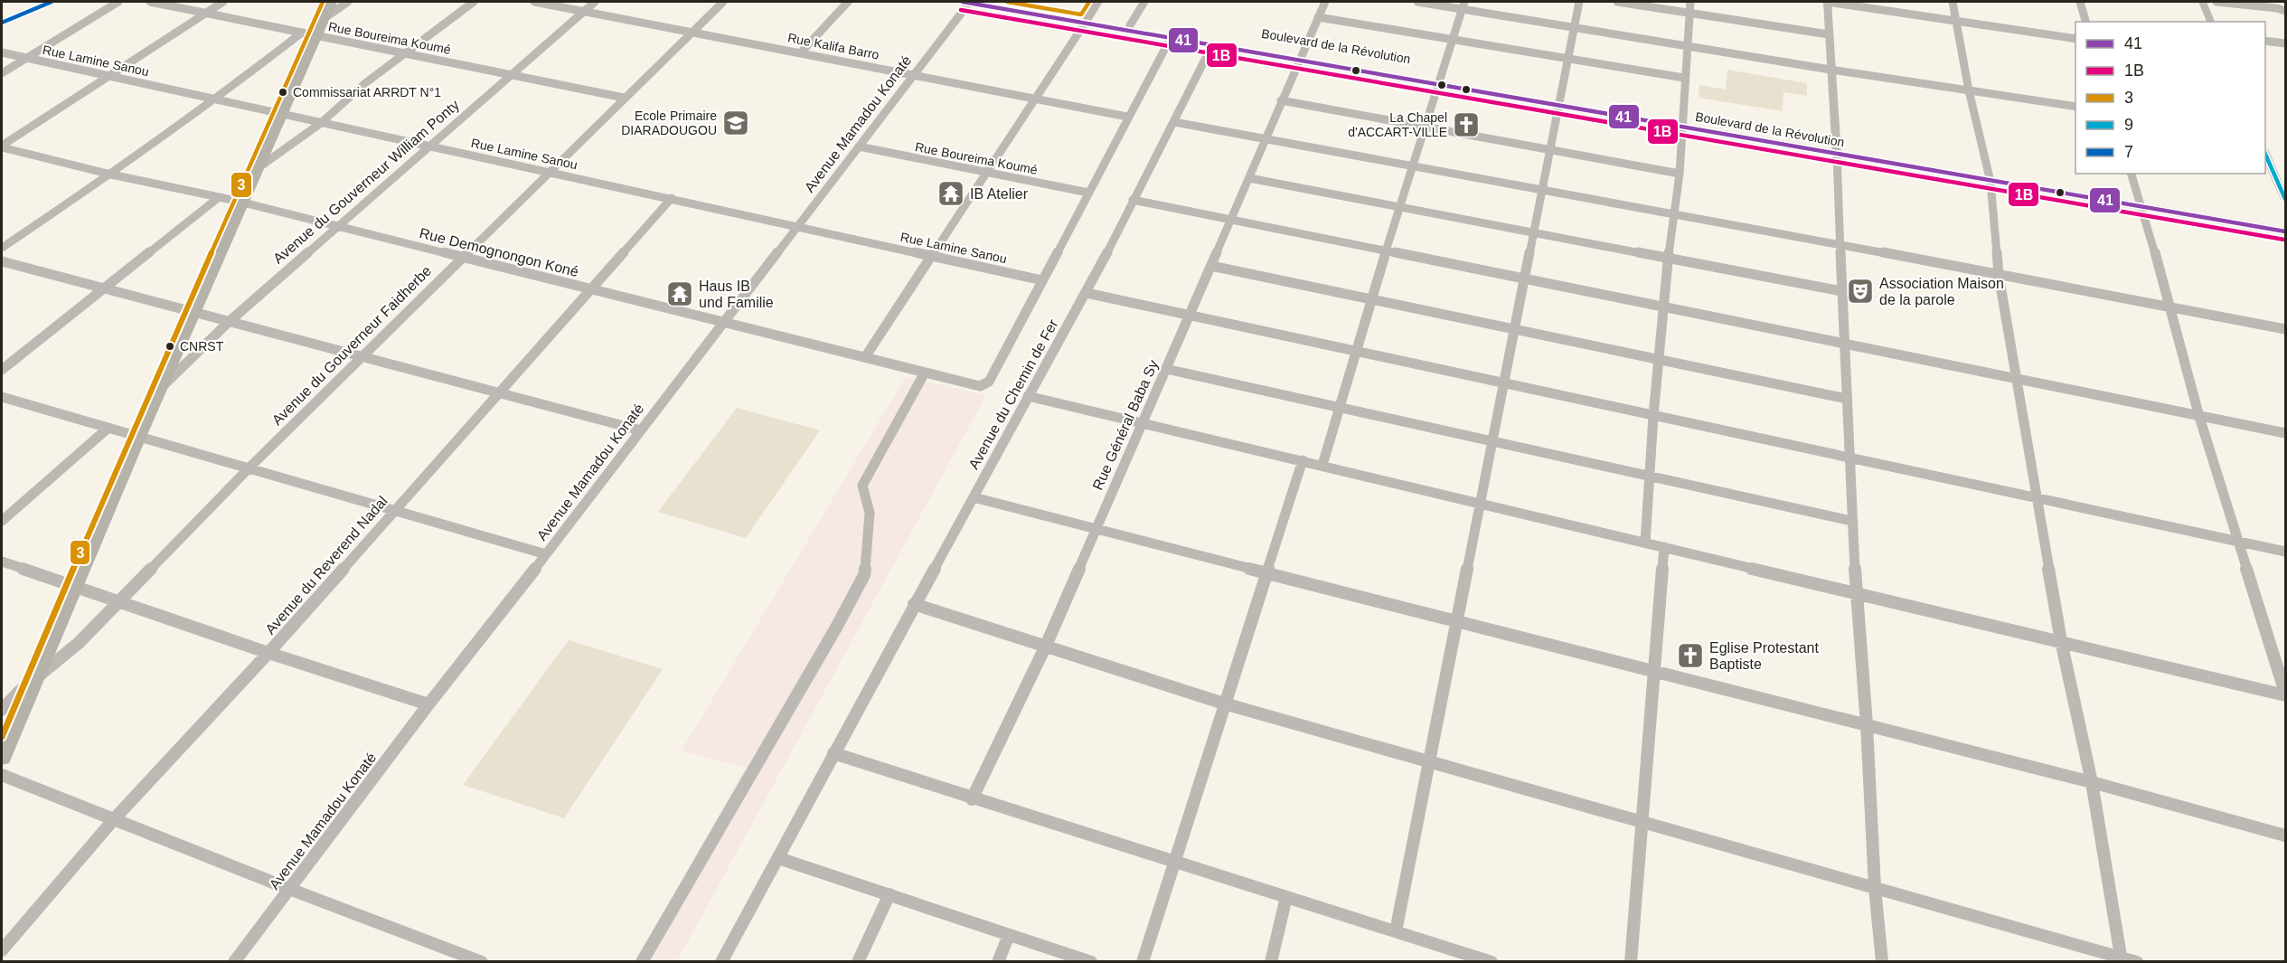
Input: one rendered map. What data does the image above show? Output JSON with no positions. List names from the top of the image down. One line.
{"streets":{"main road":["Boulevard de la Révolution"],"street":["Rue Boureima Koumé","Rue Kalifa Barro","Rue Lamine Sanou","Avenue Mamadou Konaté","Avenue du Gouverneur William Ponty","Rue Demognongon Koné","Avenue du Gouverneur Faidherbe","Avenue du Chemin de Fer","Rue Général Baba Sy","Avenue du Reverend Nadal"]},"crossings":[["Rue Boureima Koumé","Avenue Mamadou Konaté"],["Rue Boureima Koumé","Avenue du Gouverneur William Ponty"],["Rue Boureima Koumé","Avenue du Gouverneur Faidherbe"],["Rue Boureima Koumé","Avenue du Chemin de Fer"],["Rue Kalifa Barro","Avenue Mamadou Konaté"],["Rue Kalifa Barro","Avenue du Gouverneur William Ponty"],["Rue Kalifa Barro","Avenue du Gouverneur Faidherbe"],["Rue Kalifa Barro","Avenue du Chemin de Fer"],["Boulevard de la Révolution","Avenue Mamadou Konaté"],["Boulevard de la Révolution","Avenue du Chemin de Fer"],["Boulevard de la Révolution","Rue Général Baba Sy"],["Rue Lamine Sanou","Avenue Mamadou Konaté"],["Rue Lamine Sanou","Avenue du Gouverneur William Ponty"],["Rue Lamine Sanou","Avenue du Gouverneur Faidherbe"],["Rue Lamine Sanou","Avenue du Chemin de Fer"],["Rue Lamine Sanou","Avenue du Reverend Nadal"],["Avenue Mamadou Konaté","Rue Demognongon Koné"],["Avenue du Gouverneur William Ponty","Rue Demognongon Koné"],["Rue Demognongon Koné","Avenue du Gouverneur Faidherbe"],["Rue Demognongon Koné","Avenue du Chemin de Fer"],["Rue Demognongon Koné","Avenue du Reverend Nadal"]],"places":{"other":["Commissariat ARRDT N°1","CNRST"],"school or university":["Ecole Primaire DIARADOUGOU"],"church":["La Chapel d'ACCART-VILLE","Eglise Protestant Baptiste"],"temple":["IB Atelier","Haus IB und Familie"],"theatre":["Association Maison de la parole"]},"lines":["transit line 41","transit line 3","transit line 7","transit line 1B","transit line 9"],"legend":["41","1B","3","9","7"]}
